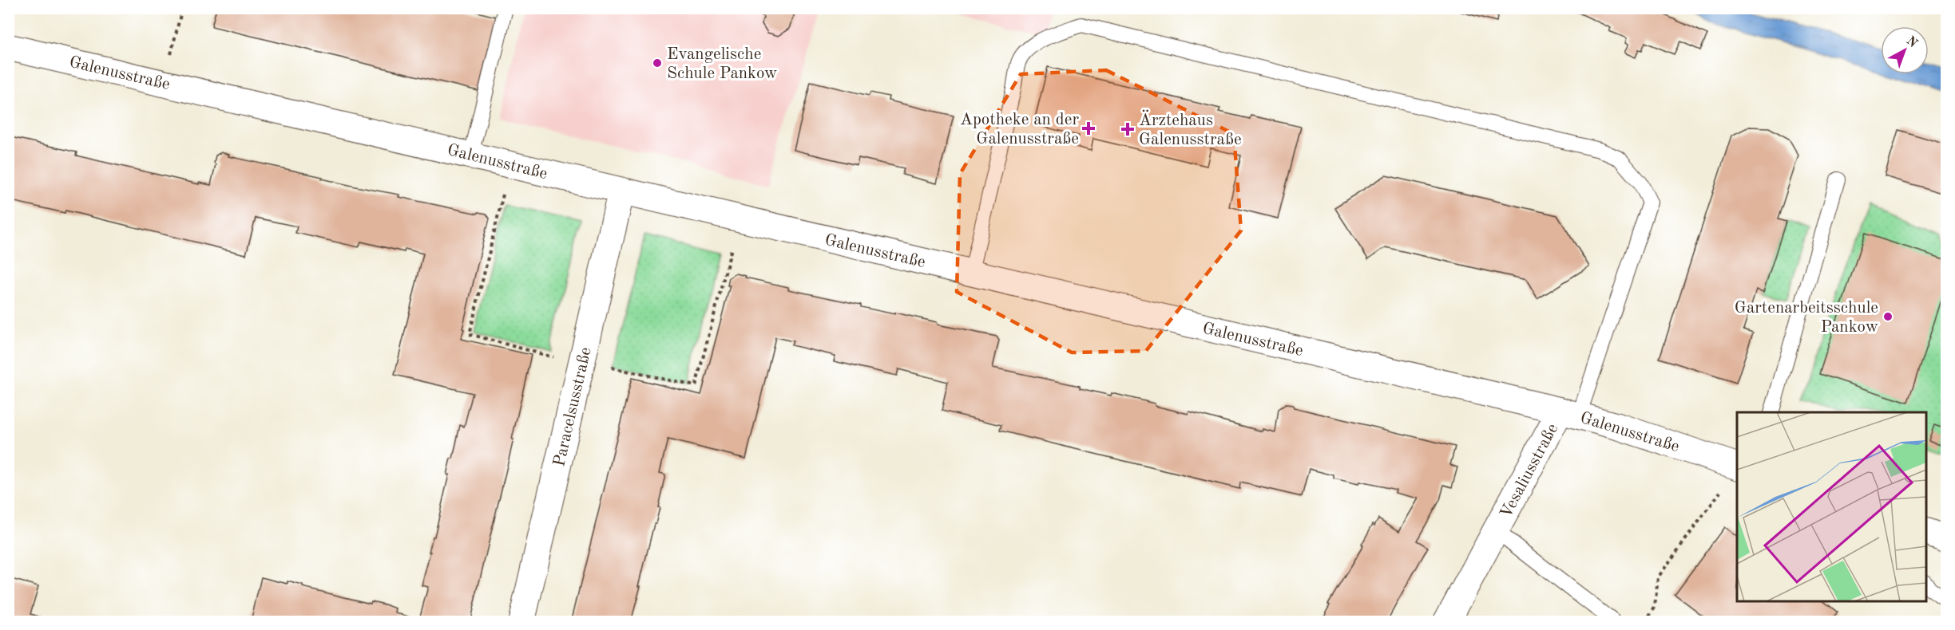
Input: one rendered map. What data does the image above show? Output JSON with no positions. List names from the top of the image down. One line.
{"streets":{"street":["Galenusstraße","Paracelsusstraße","Vesaliusstraße"]},"crossings":[["Galenusstraße","Paracelsusstraße"],["Galenusstraße","Vesaliusstraße"]],"places":{"other":["Evangelische Schule Pankow","Gartenarbeitsschule Pankow"],"health":["Apotheke an der Galenusstraße","Ärztehaus Galenusstraße"]},"north":"top right"}
